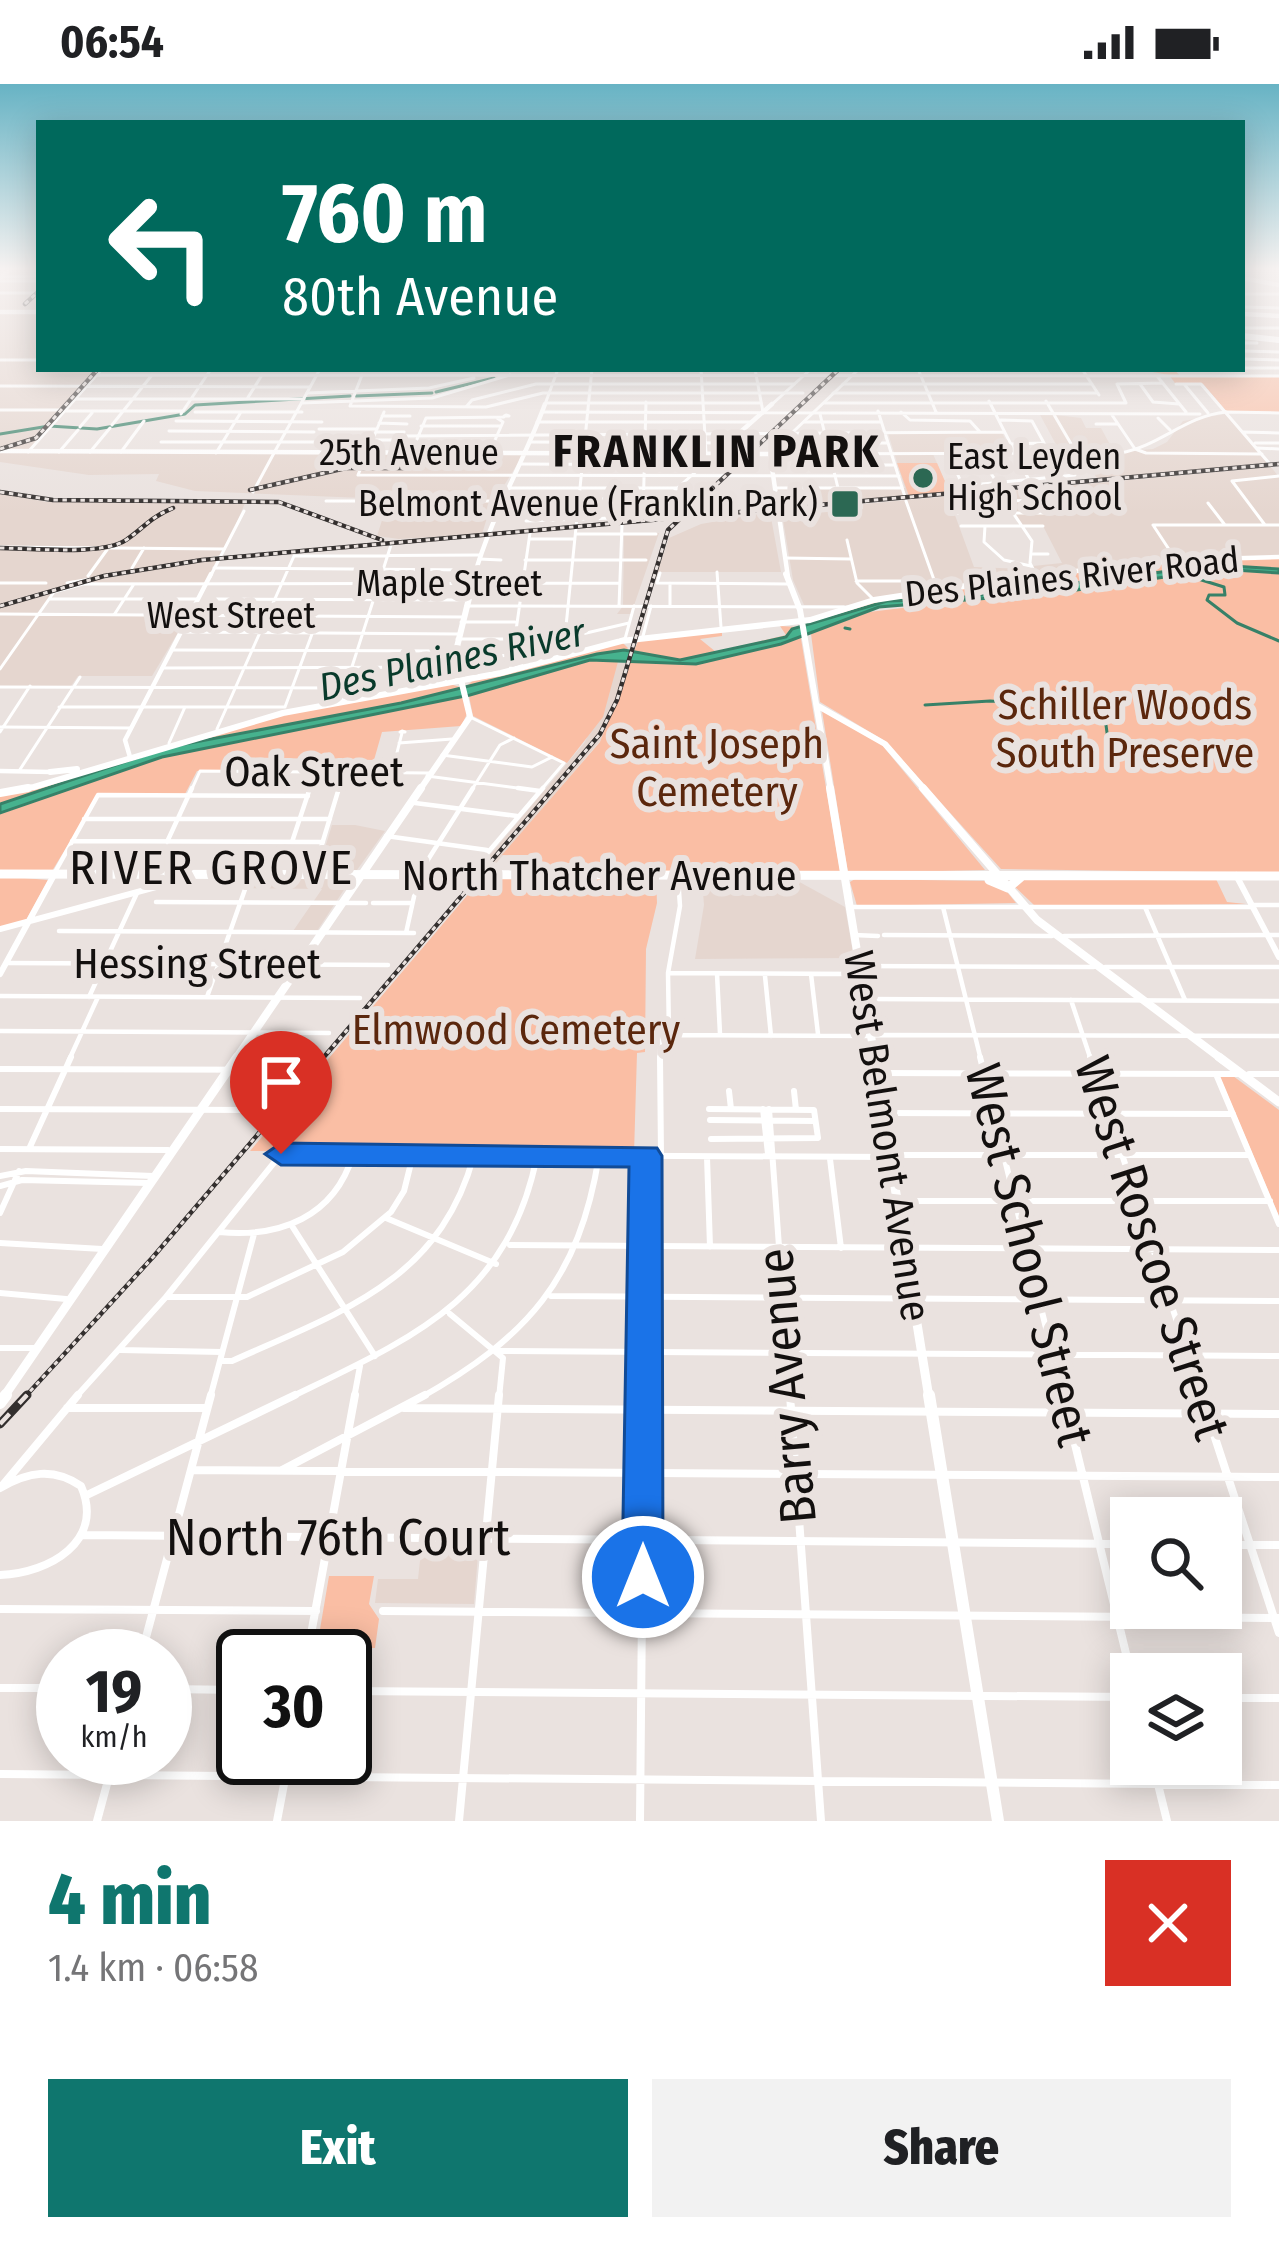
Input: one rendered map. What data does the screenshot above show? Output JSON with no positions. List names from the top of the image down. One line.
{"streets":{"main road":["25th Avenue","Des Plaines River Road","North Thatcher Avenue","West Belmont Avenue"],"street":["Maple Street","West Street","Oak Street","Hessing Street","West Roscoe Street","West School Street","Barry Avenue","North 76th Court"]},"crossings":[["25th Avenue","West Belmont Avenue"],["Des Plaines River Road","West Belmont Avenue"],["North Thatcher Avenue","West Belmont Avenue"],["West Belmont Avenue","North 76th Court"],["West School Street","North 76th Court"],["Barry Avenue","North 76th Court"]],"districts":["FRANKLIN PARK","RIVER GROVE"],"water":["Des Plaines River"],"parks":["Schiller Woods South Preserve","Saint Joseph Cemetery","Elmwood Cemetery"],"places":{"other":["East Leyden High School"],"transit":["Belmont Avenue (Franklin Park)"]},"page":{"status":"06:54","turn":["760 m","80th Avenue"],"speed":"19 km/h","limit":"30","heading":["4 min","1.4 km · 06:58"],"buttons":["Exit","Share"]}}
